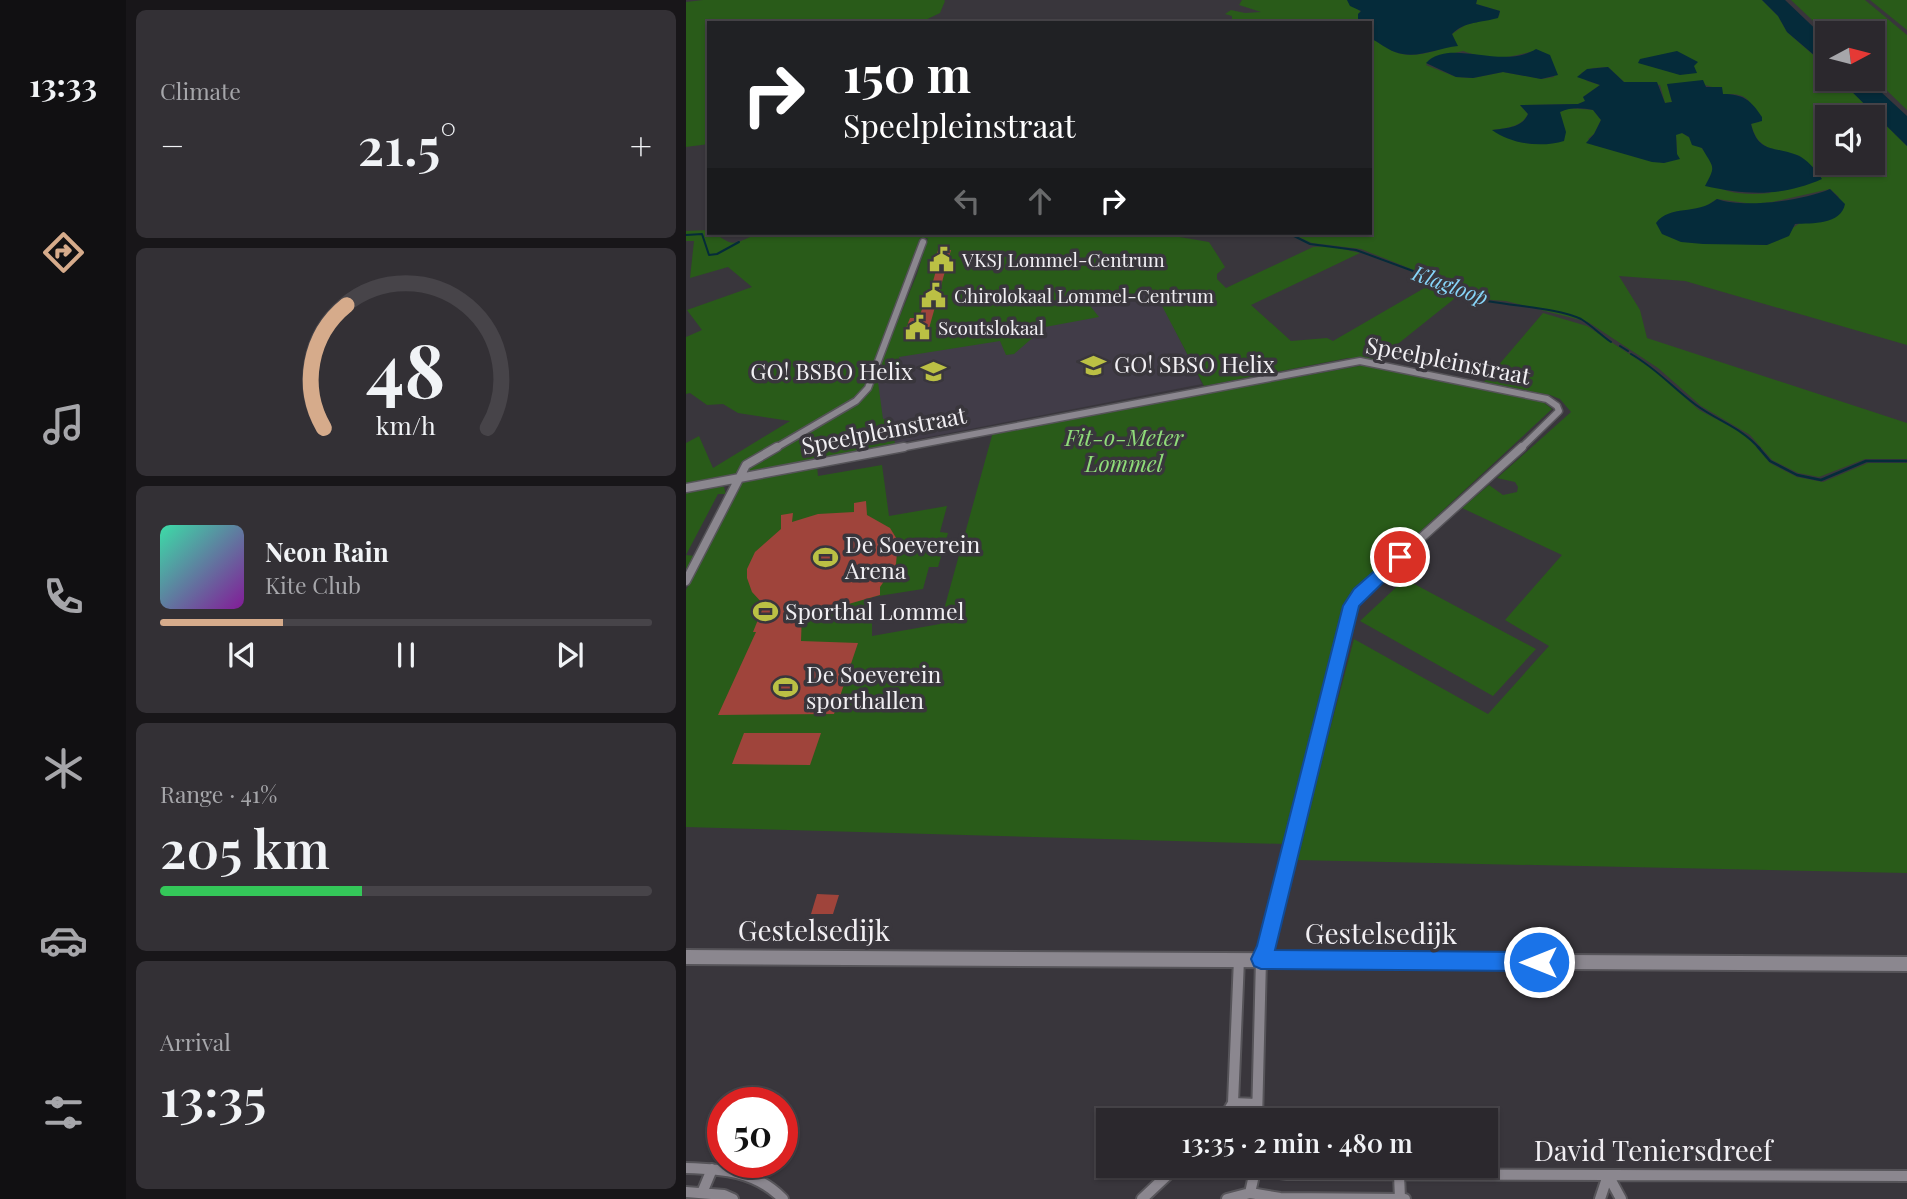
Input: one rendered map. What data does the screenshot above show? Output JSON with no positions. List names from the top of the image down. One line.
{"streets":{"main road":["Gestelsedijk"],"street":["Speelpleinstraat","David Teniersdreef"]},"crossings":[["Speelpleinstraat","Gestelsedijk"]],"water":["Klagloop"],"parks":["Fit-o-Meter Lommel"],"places":{"public building":["VKSJ Lommel-Centrum","Chirolokaal Lommel-Centrum","Scoutslokaal"],"school or university":["GO! SBSO Helix","GO! BSBO Helix"],"sports":["De Soeverein Arena","Sporthal Lommel","De Soeverein sporthallen"]},"north":"right","page":{"tabs":"13:33","tile":["Climate",["Range · 41%","205 km"],["Arrival","13:35"]],"turn":["150 m","Speelpleinstraat"],"heat":["−","21.5°","+"],"song":["Neon Rain","Kite Club"],"limit":"50","trip":"13:35 · 2 min · 480 m","gauge":["48","km/h"]}}
